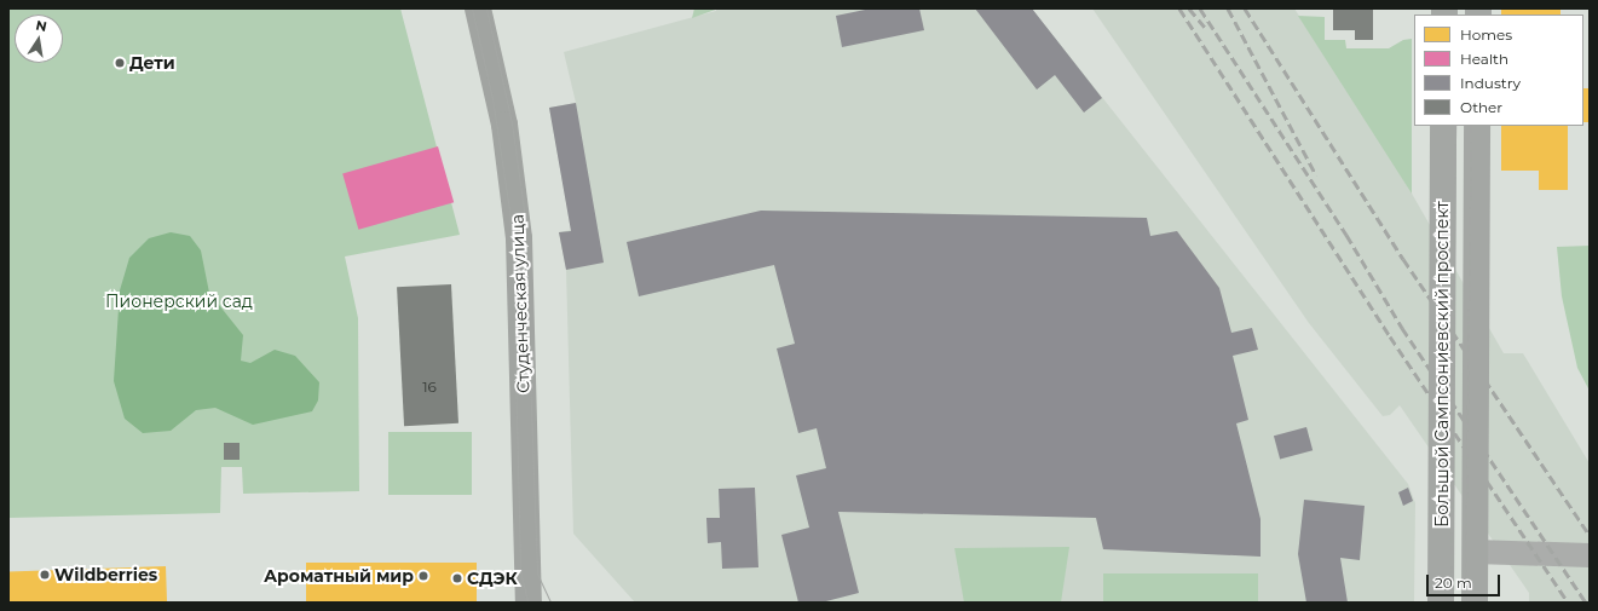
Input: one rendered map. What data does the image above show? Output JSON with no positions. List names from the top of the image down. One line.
{"streets":{"main road":["Большой Сампсониевский проспект"],"street":["Студенческая улица"]},"parks":["Пионерский сад"],"places":["Дети","Wildberries","Ароматный мир","СДЭК"],"house_numbers":["16"],"legend":["Homes","Health","Industry","Other"],"scale_bar":"20 m","north":"top"}
